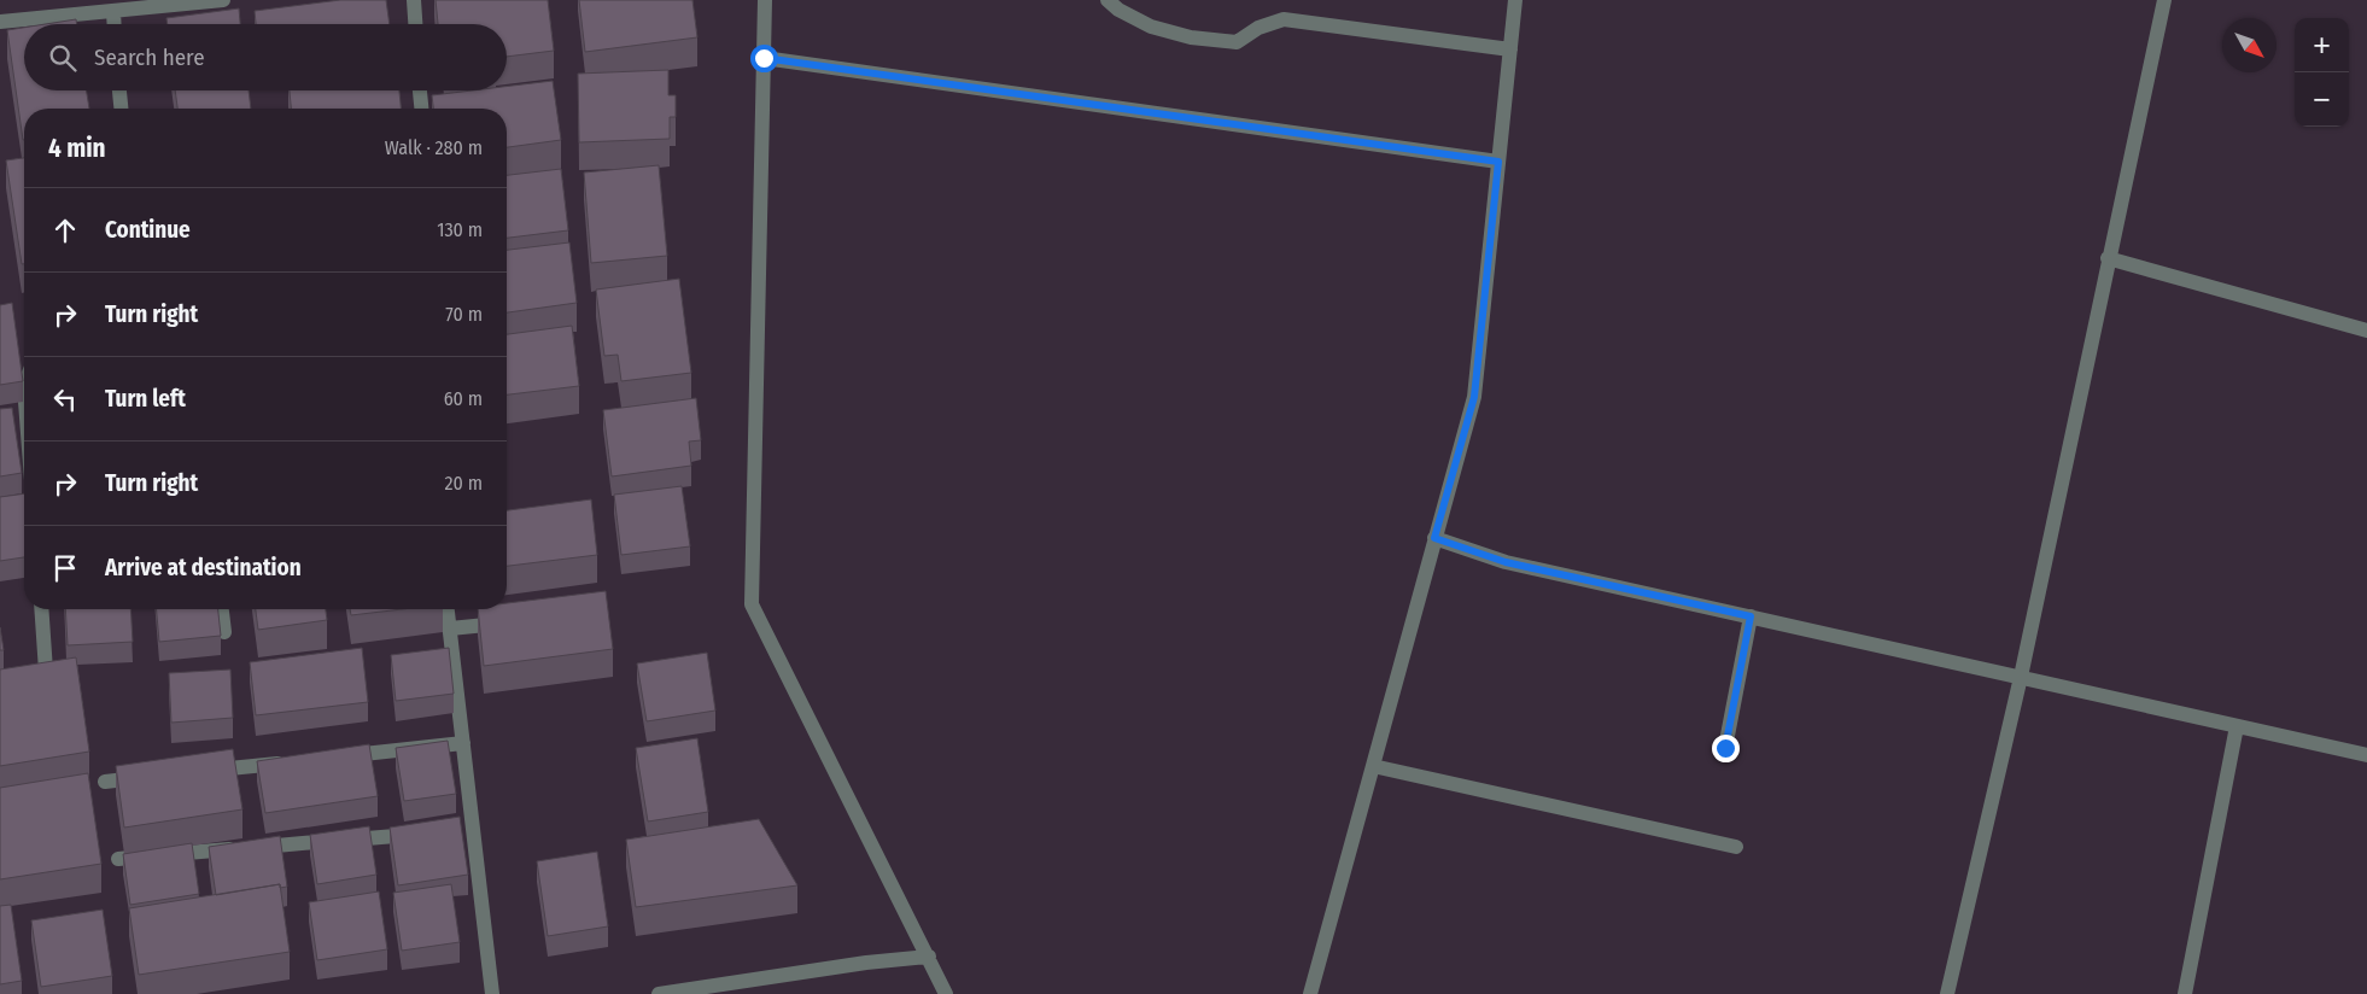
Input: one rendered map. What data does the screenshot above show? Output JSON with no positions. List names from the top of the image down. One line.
{"north":"bottom right","page":{"map_buttons":["+","−"],"search":"Search here","heading":["4 min","Walk · 280 m"],"list":[["Continue","130 m"],["Turn right","70 m"],["Turn left","60 m"],["Turn right","20 m"],"Arrive at destination"]}}
